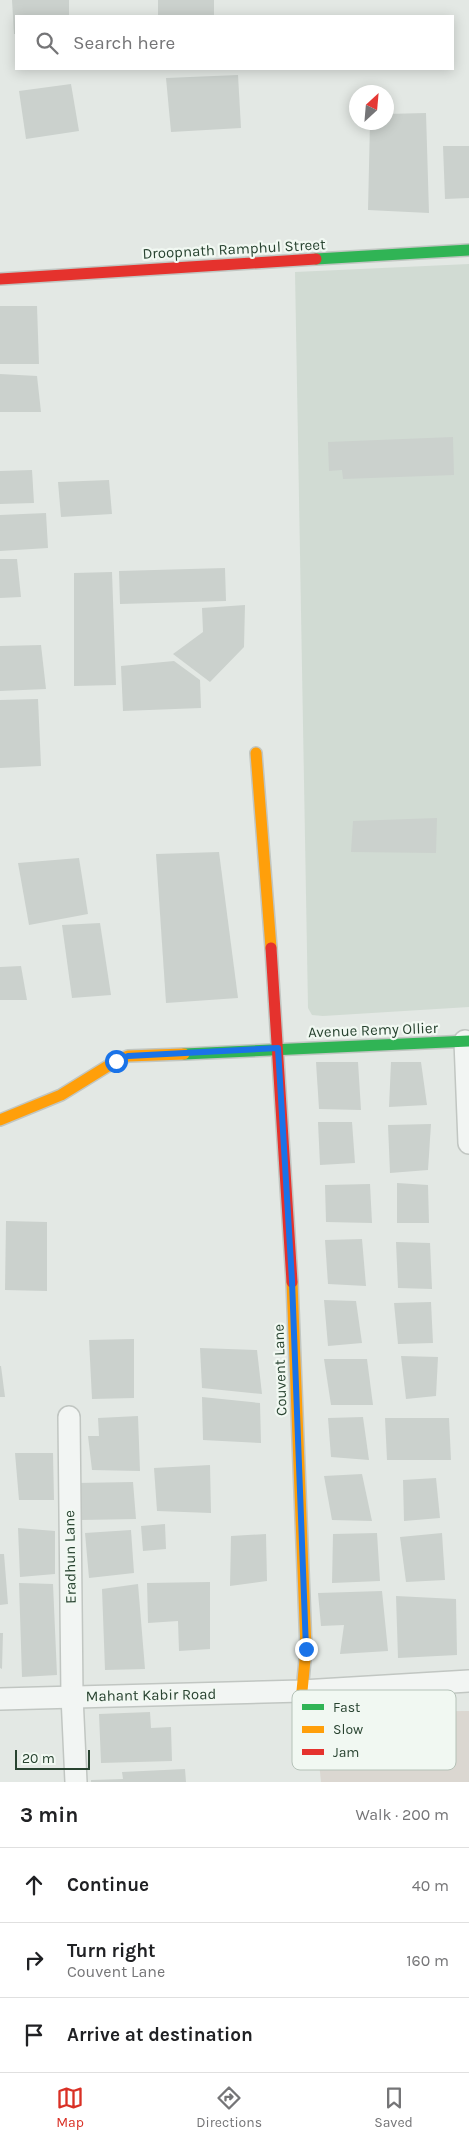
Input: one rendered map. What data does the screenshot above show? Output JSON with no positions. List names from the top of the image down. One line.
{"streets":{"street":["Droopnath Ramphul Street","Avenue Remy Ollier","Couvent Lane","Eradhun Lane","Mahant Kabir Road"]},"crossings":[["Avenue Remy Ollier","Couvent Lane"],["Eradhun Lane","Mahant Kabir Road"]],"legend":["Fast","Slow","Jam"],"scale_bar":"20 m","north":"top right","page":{"search":"Search here","scale":"20 m","heading":["3 min","Walk · 200 m"],"list":[["Continue","40 m"],["Turn right","Couvent Lane","160 m"],"Arrive at destination"],"nav":["Map","Directions","Saved"]}}
